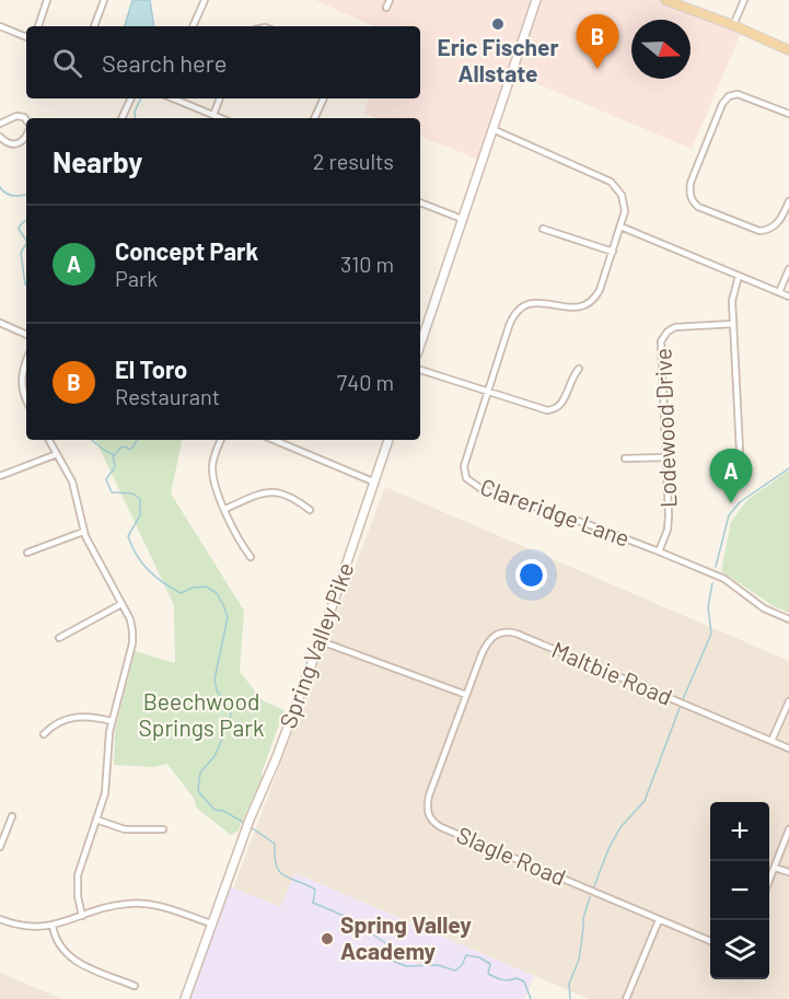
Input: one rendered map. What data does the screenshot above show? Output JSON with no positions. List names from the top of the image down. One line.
{"streets":{"street":["Lodewood Drive","Clareridge Lane","Spring Valley Pike","Maltbie Road","Slagle Road"]},"crossings":[["Lodewood Drive","Clareridge Lane"],["Maltbie Road","Slagle Road"]],"parks":["Beechwood Springs Park"],"places":["Eric Fischer Allstate","Spring Valley Academy"],"north":"right","page":{"pins":["B","A"],"search":"Search here","heading":["Nearby","2 results"],"list":[{"mark":"A","name":"Concept Park","note":"Park","value":"310 m"},{"mark":"B","name":"El Toro","note":"Restaurant","value":"740 m"}],"map_buttons":["+","−"]}}
